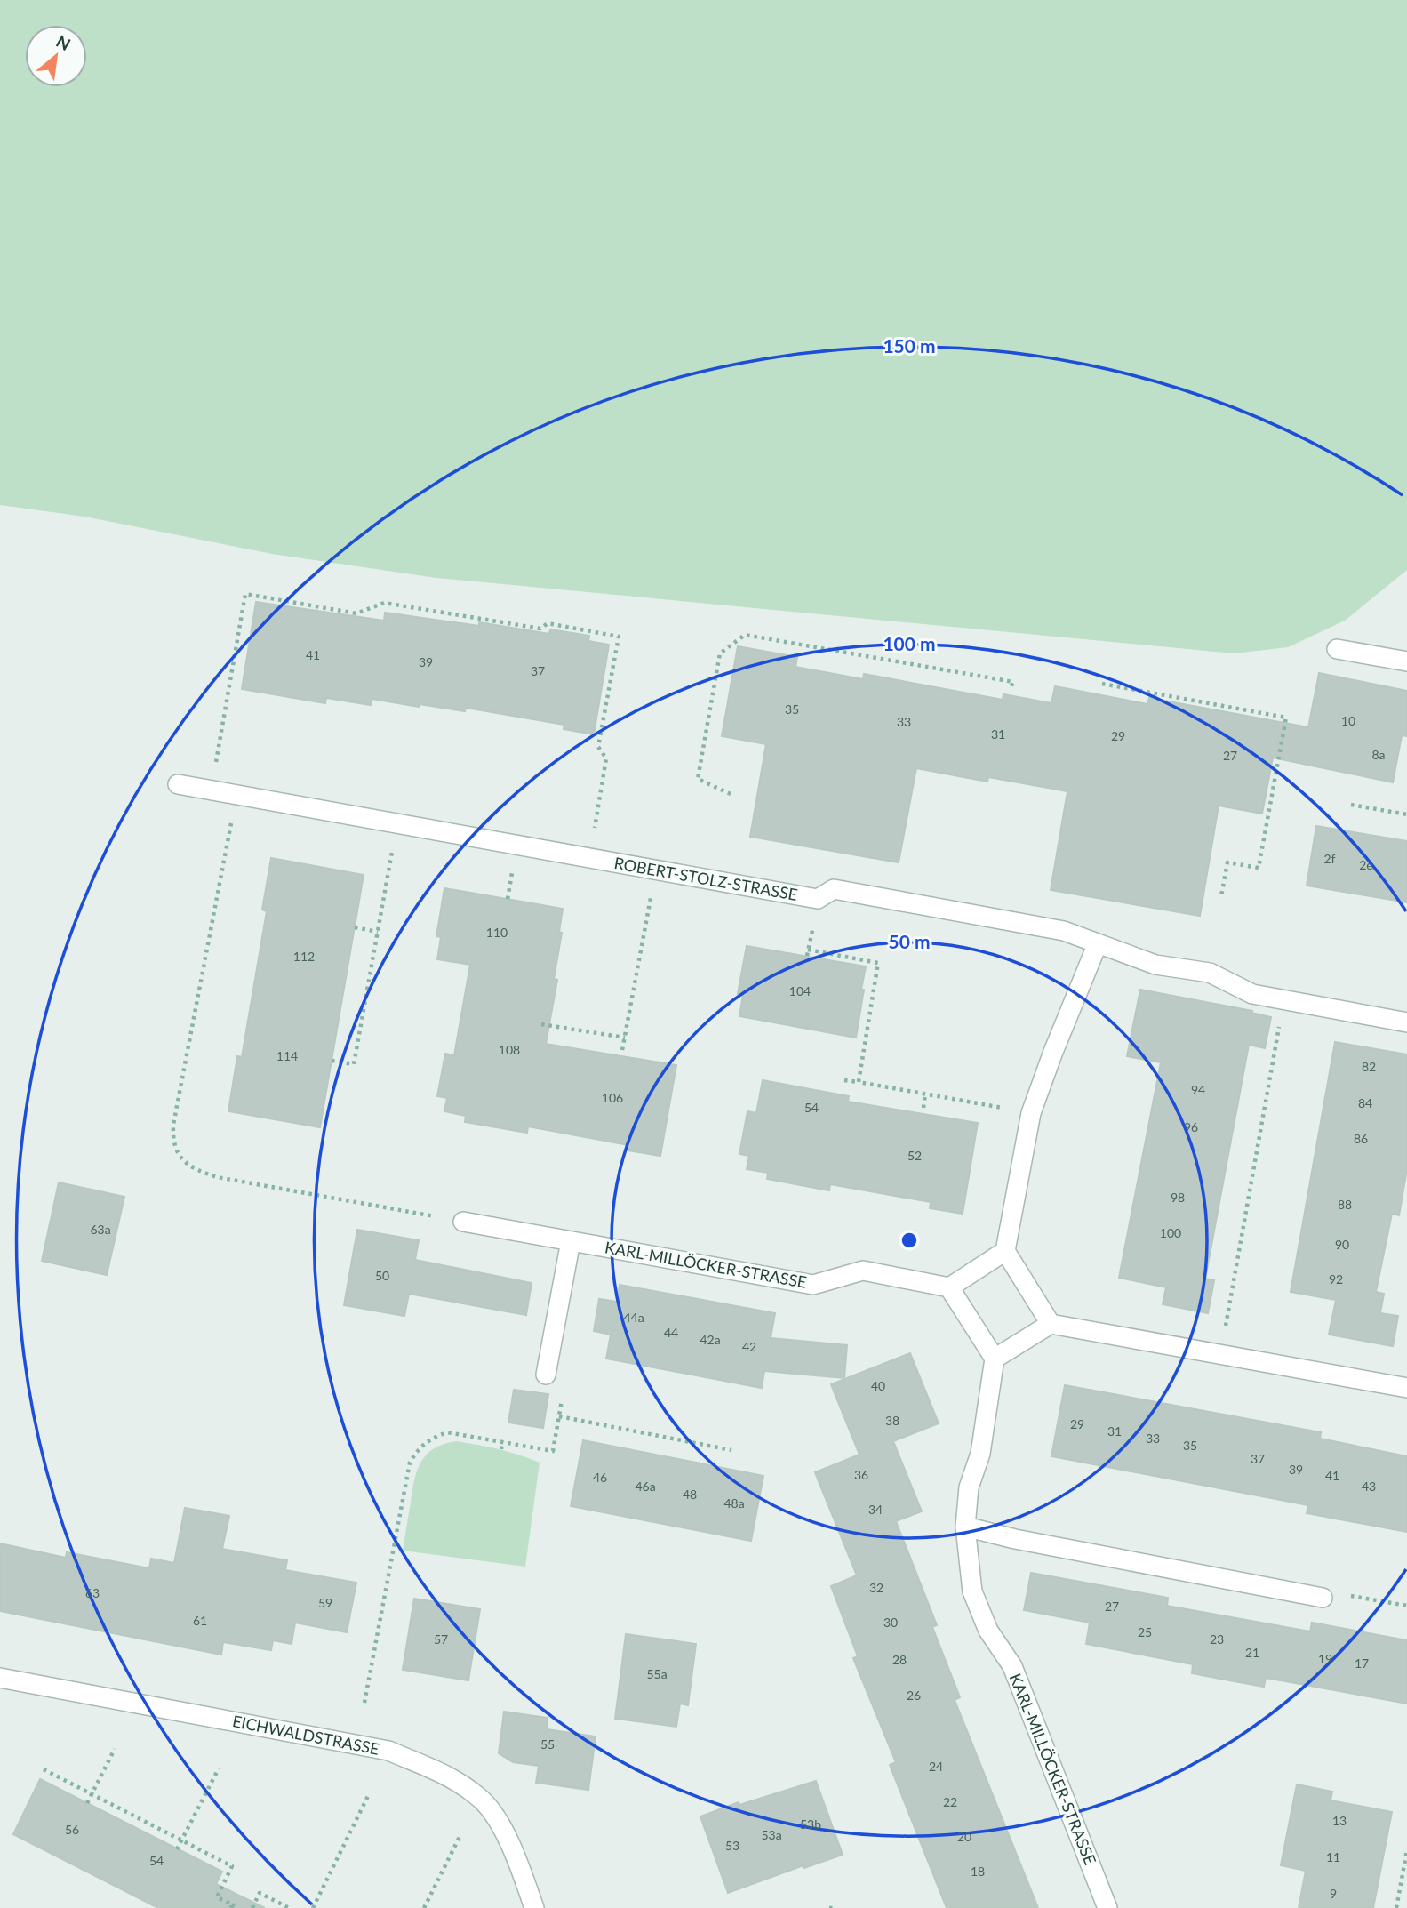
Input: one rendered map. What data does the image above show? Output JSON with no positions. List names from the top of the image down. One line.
{"streets":{"street":["ROBERT-STOLZ-STRASSE","KARL-MILLÖCKER-STRASSE","EICHWALDSTRASSE"]},"house_numbers":["41","39","37","35","10","33","31","29","8a","27","2f","2e","110","112","104","108","114","82","94","106","84","54","96","86","52","98","88","63a","100","90","50","92","44a","44","42a","42","40","38","29","31","33","35","37","39","36","41","46","46a","43","48","48a","34","32","63","59","27","61","30","25","57","23","21","19","28","17","55a","26","55","24","22","13","53b","56","53a","20","53","11","54","18","9"],"north":"top right","rings":["150 m","100 m","50 m"]}
